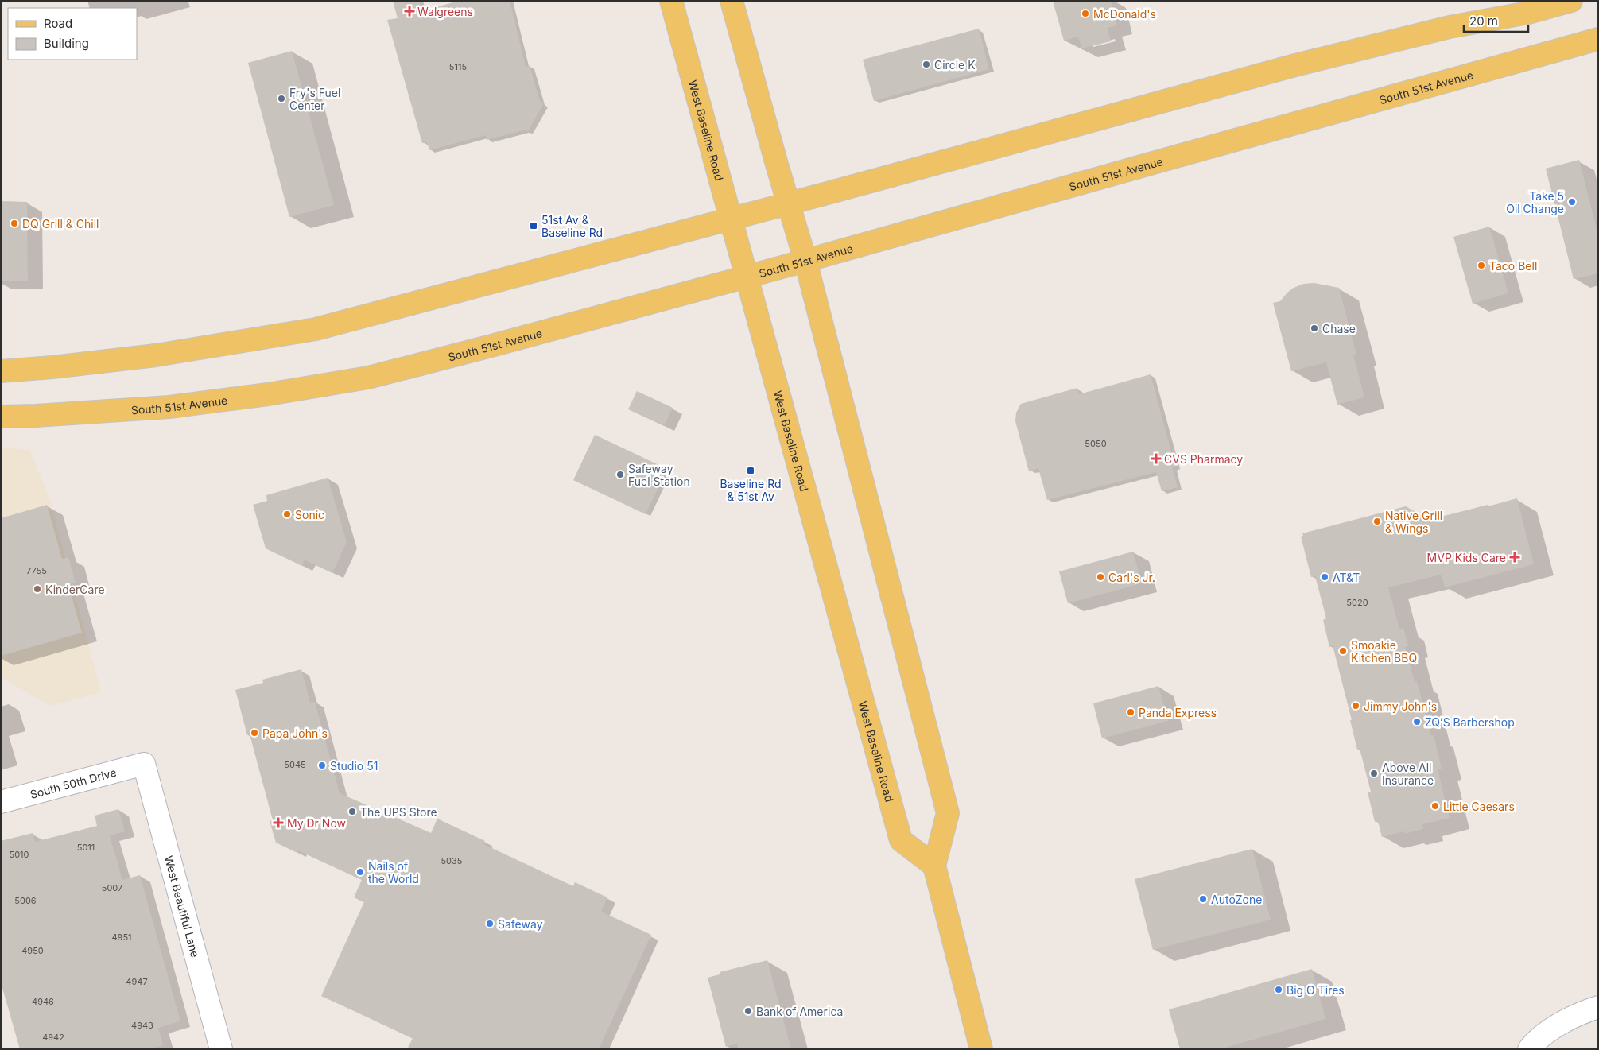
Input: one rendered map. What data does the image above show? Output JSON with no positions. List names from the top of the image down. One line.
{"streets":{"main road":["South 51st Avenue","West Baseline Road"],"street":["South 50th Drive","West Beautiful Lane"]},"crossings":[["South 51st Avenue","West Baseline Road"],["South 50th Drive","West Beautiful Lane"]],"places":{"health":["Walgreens","CVS Pharmacy","MVP Kids Care","My Dr Now"],"other":["McDonald's","Circle K","Fry's Fuel Center","Take 5 Oil Change","DQ Grill & Chill","Taco Bell","Chase","Safeway Fuel Station","Sonic","Native Grill & Wings","Carl's Jr.","AT&T","KinderCare","Smoakie Kitchen BBQ","Jimmy John's","Panda Express","ZQ’S Barbershop","Papa John's","Studio 51","Above All Insurance","Little Caesars","The UPS Store","Nails of the World","AutoZone","Safeway","Big O Tires","Bank of America"],"transit":["51st Av & Baseline Rd","Baseline Rd & 51st Av"]},"house_numbers":["5115","5050","7755","5020","5045","5011","5010","5035","5007","5006","4951","4950","4947","4946","4943","4942"],"legend":["Road","Building"],"scale_bar":"20 m"}
